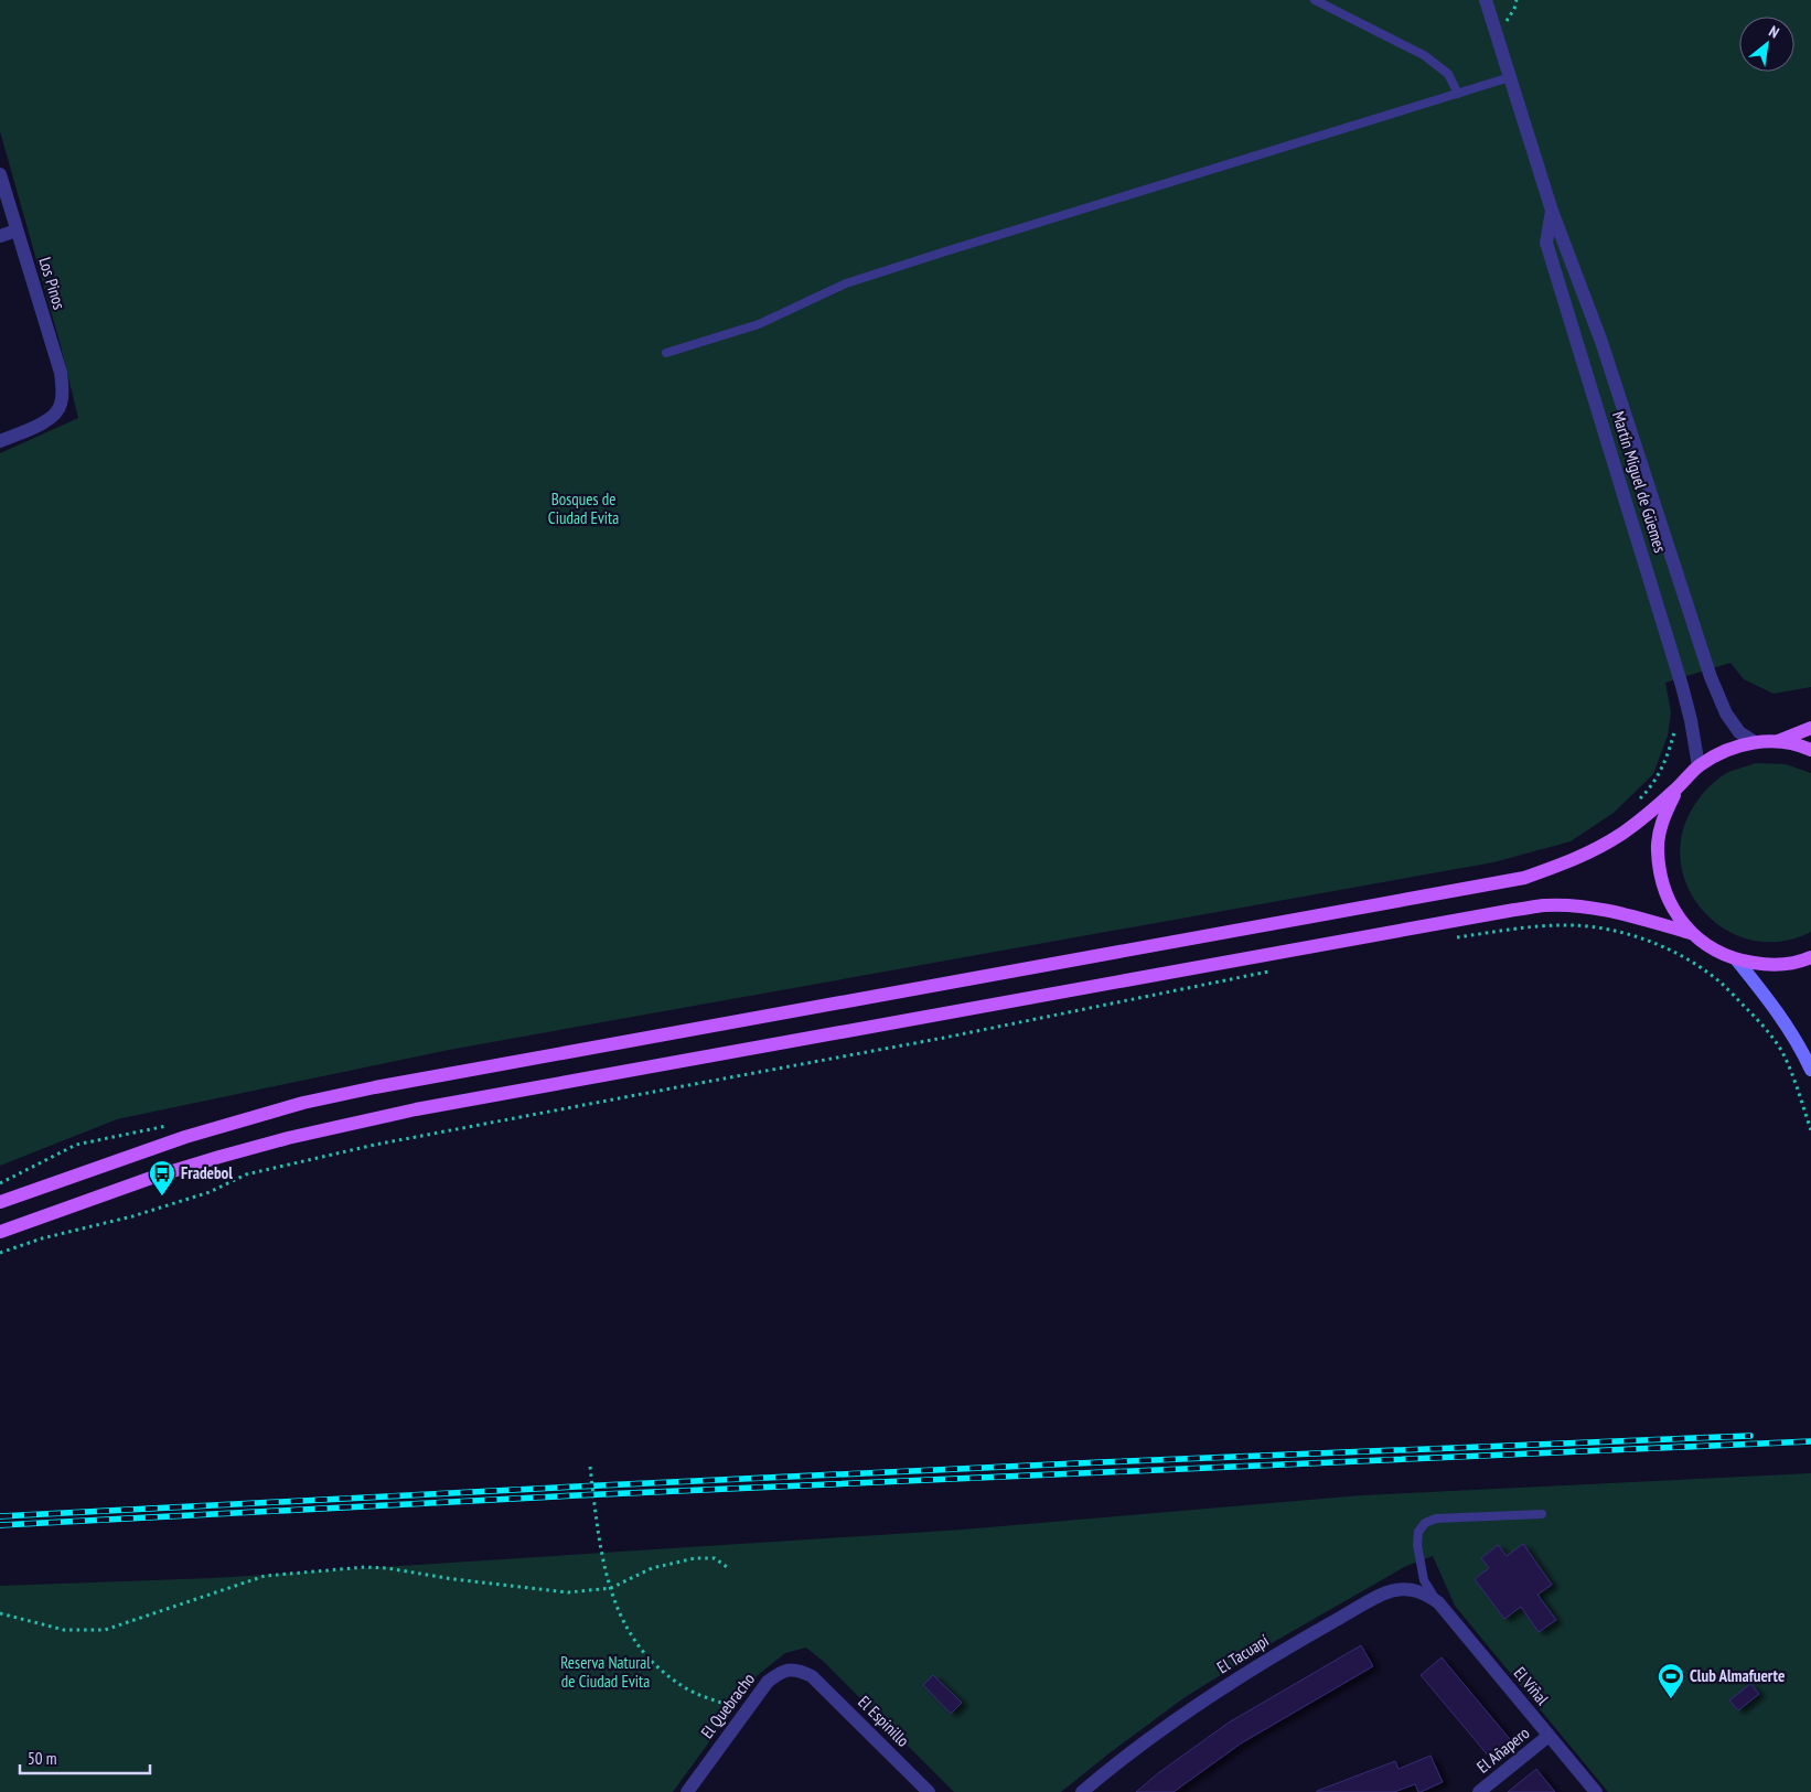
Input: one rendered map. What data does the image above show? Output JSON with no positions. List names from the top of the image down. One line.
{"streets":{"street":["Los Pinos","Martín Miguel de Güemes","El Tacuapí","El Viñal","El Quebracho","El Espinillo","El Añapero"]},"crossings":[["El Tacuapí","El Viñal"],["El Viñal","El Añapero"],["El Quebracho","El Espinillo"]],"parks":["Bosques de Ciudad Evita","Reserva Natural de Ciudad Evita"],"places":{"bus stop":["Fradebol"],"sports":["Club Almafuerte"]},"scale_bar":"50 m","north":"top right"}
